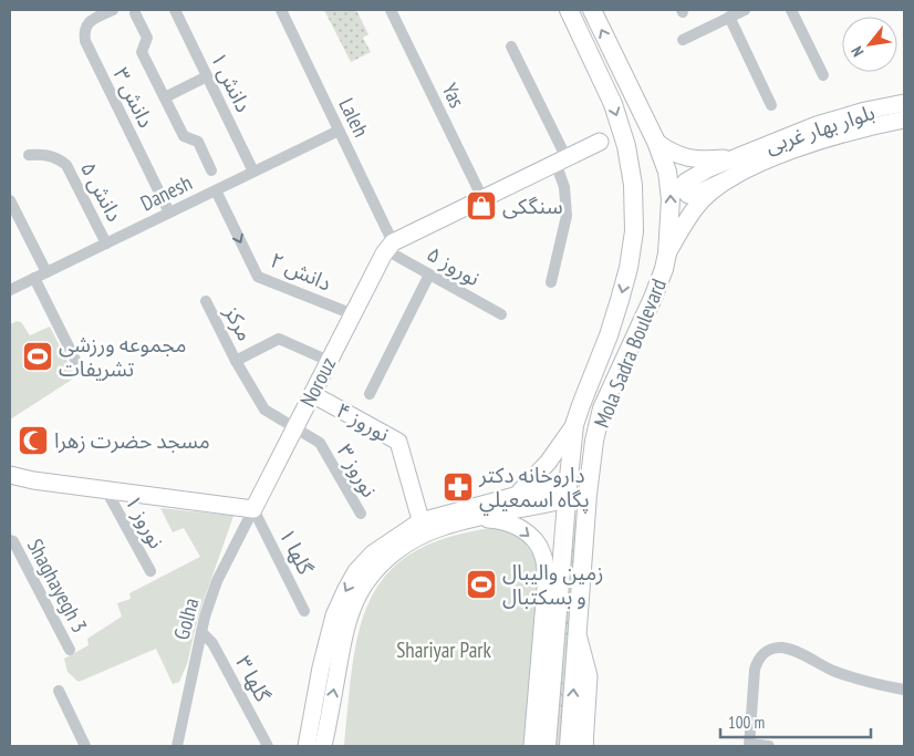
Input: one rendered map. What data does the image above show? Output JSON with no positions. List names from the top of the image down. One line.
{"streets":{"main road":["بلوار بهار غربی","Mola Sadra Boulevard","Norouz","نوروز ۴"],"street":["دانش ۱","Yas","دانش ۳","Laleh","دانش ۵","Danesh","نوروز ۵","دانش ۲","مرکز","نوروز ۳","نوروز ۱","گلها ۱","Shaghayegh 3","Golha","گلها ۳"]},"crossings":[["دانش ۱","Danesh"],["دانش ۳","Danesh"],["Laleh","Danesh"],["Laleh","نوروز ۵"],["Laleh","Norouz"],["دانش ۵","Danesh"],["Danesh","دانش ۲"],["نوروز ۵","Norouz"],["دانش ۲","Norouz"],["مرکز","Norouz"],["مرکز","نوروز ۳"],["Norouz","نوروز ۴"],["Norouz","نوروز ۳"],["Norouz","گلها ۱"],["Norouz","Golha"],["گلها ۱","Golha"],["Golha","گلها ۳"]],"one_way":["دانش ۲"],"parks":["Shariyar Park"],"places":{"shop":["سنگکی"],"sports":["مجموعه ورزشی تشریفات","زمین والیبال و بسکتبال"],"mosque":["مسجد حضرت زهرا"],"pharmacy":["داروخانه دكتر پگاه اسمعيلي"]},"scale_bar":"100 m","north":"bottom left"}
